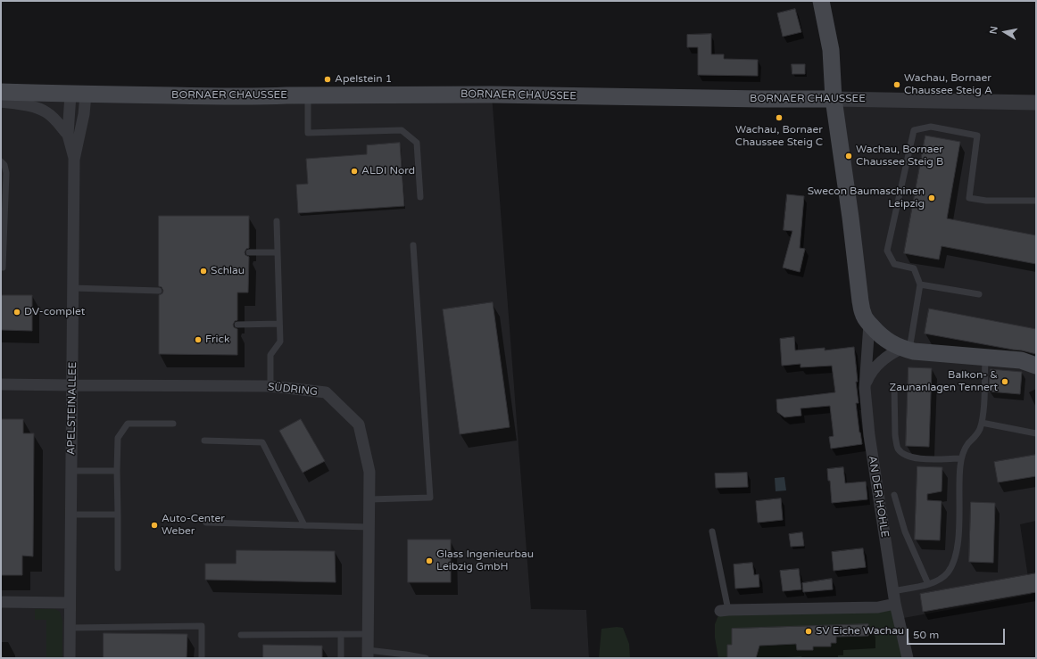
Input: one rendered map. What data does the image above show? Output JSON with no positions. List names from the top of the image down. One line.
{"streets":{"main road":["BORNAER CHAUSSEE"],"street":["SÜDRING","APELSTEINALLEE","AN DER HOHLE"]},"crossings":[["BORNAER CHAUSSEE","APELSTEINALLEE"],["SÜDRING","APELSTEINALLEE"]],"places":["Apelstein 1","Wachau, Bornaer Chaussee Steig A","Wachau, Bornaer Chaussee Steig C","Wachau, Bornaer Chaussee Steig B","ALDI Nord","Swecon Baumaschinen Leipzig","Schlau","DV-complet","Frick","Balkon- & Zaunanlagen Tennert","Auto-Center Weber","Glass Ingenieurbau Leibzig GmbH","SV Eiche Wachau"],"scale_bar":"50 m","north":"left"}
